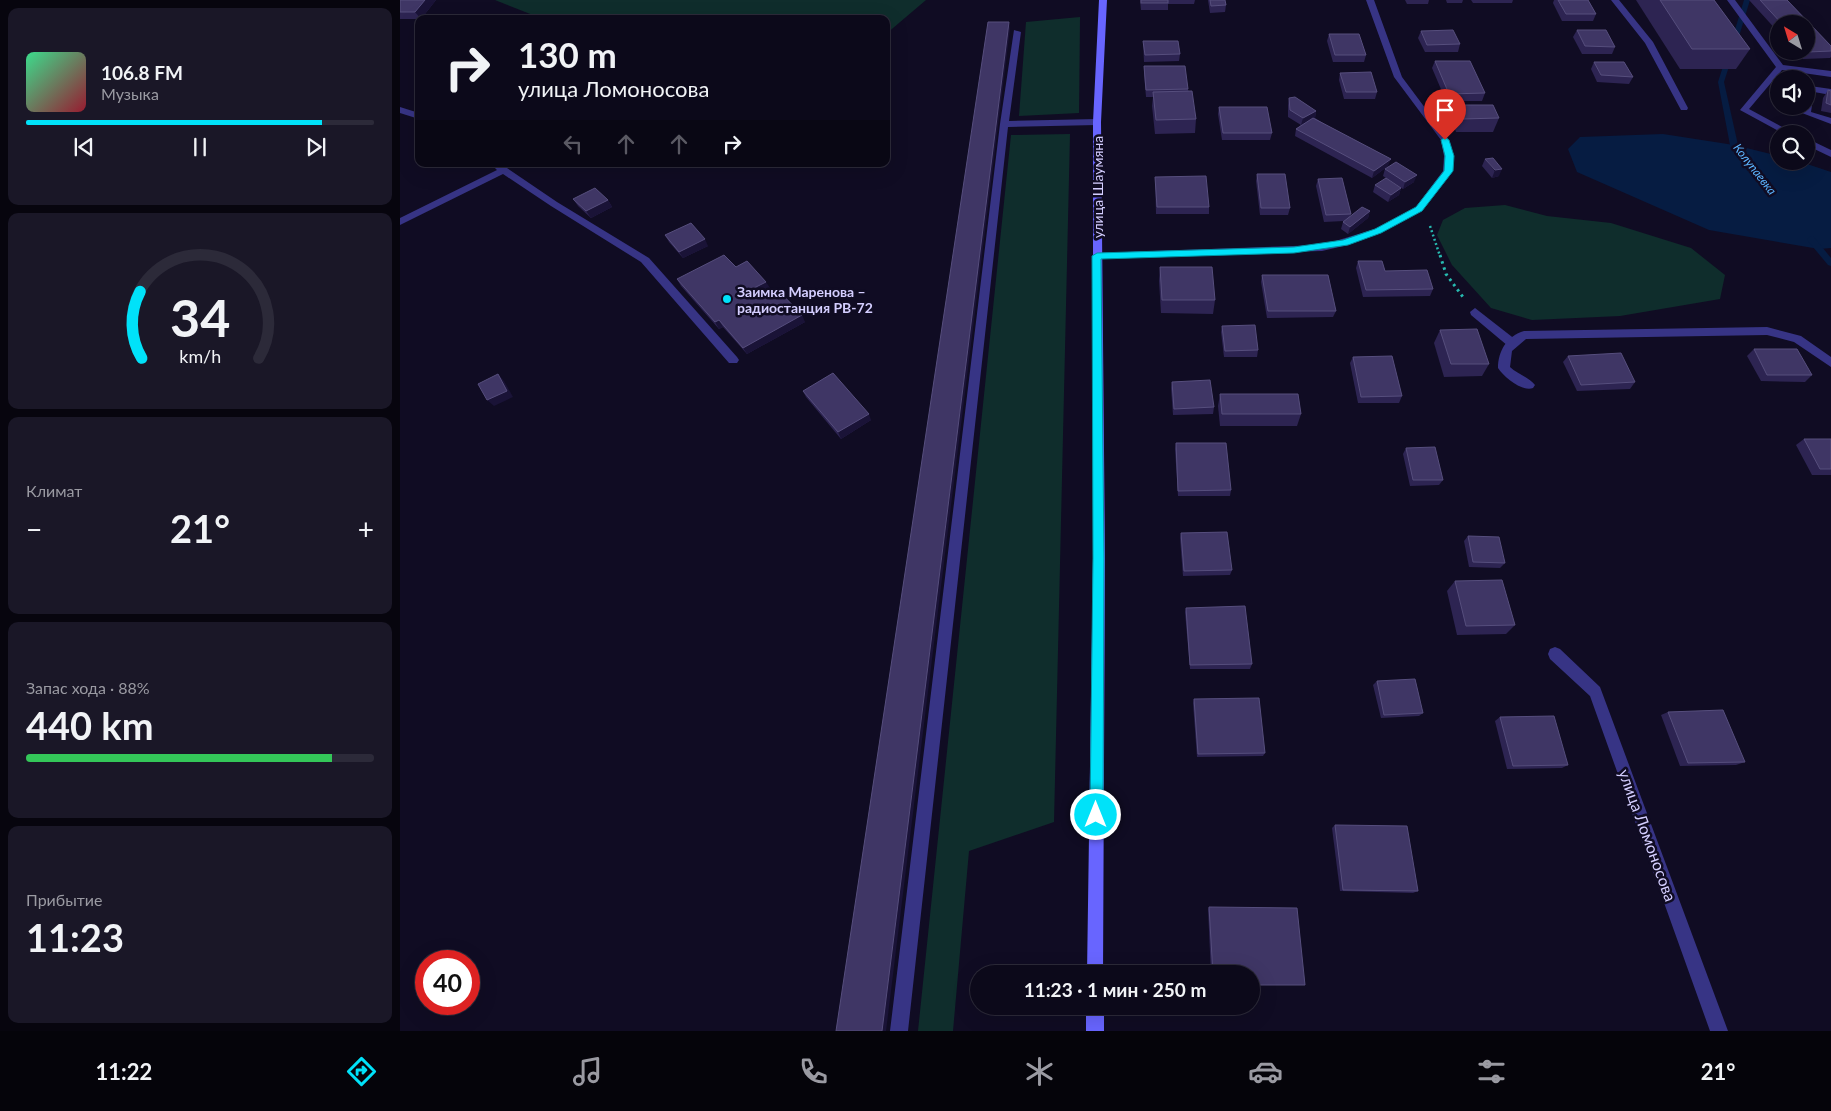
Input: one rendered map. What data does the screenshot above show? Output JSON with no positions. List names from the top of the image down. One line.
{"streets":{"street":["улица Шаумяна","улица Ломоносова"]},"water":["Колупаевка"],"places":["Заимка Маренова – радиостанция РВ-72"],"north":"top left","page":{"turn":["130 m","улица Ломоносова"],"song":["106.8 FM","Музыка"],"tile":["Климат",["Запас хода · 88%","440 km"],["Прибытие","11:23"]],"heat":["−","21°","+"],"limit":"40","trip":"11:23 · 1 мин · 250 m","tabs":["11:22","21°"],"gauge":["34","km/h"]}}
